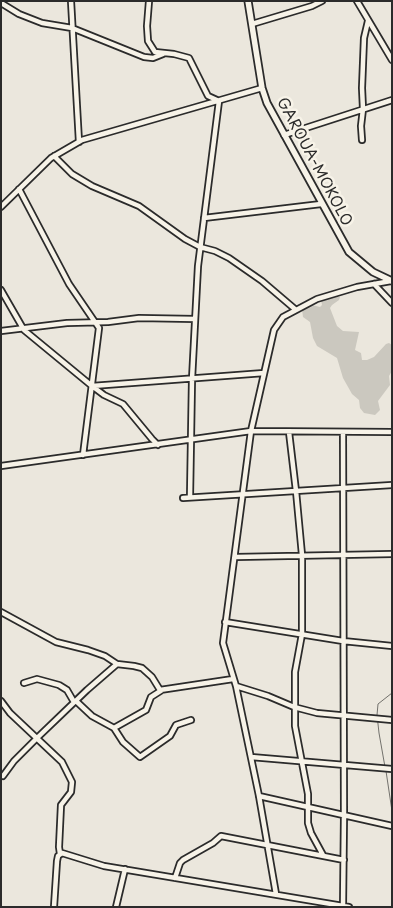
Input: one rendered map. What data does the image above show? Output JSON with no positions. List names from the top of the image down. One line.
{"streets":{"main road":["GAROUA-MOKOLO"]}}
